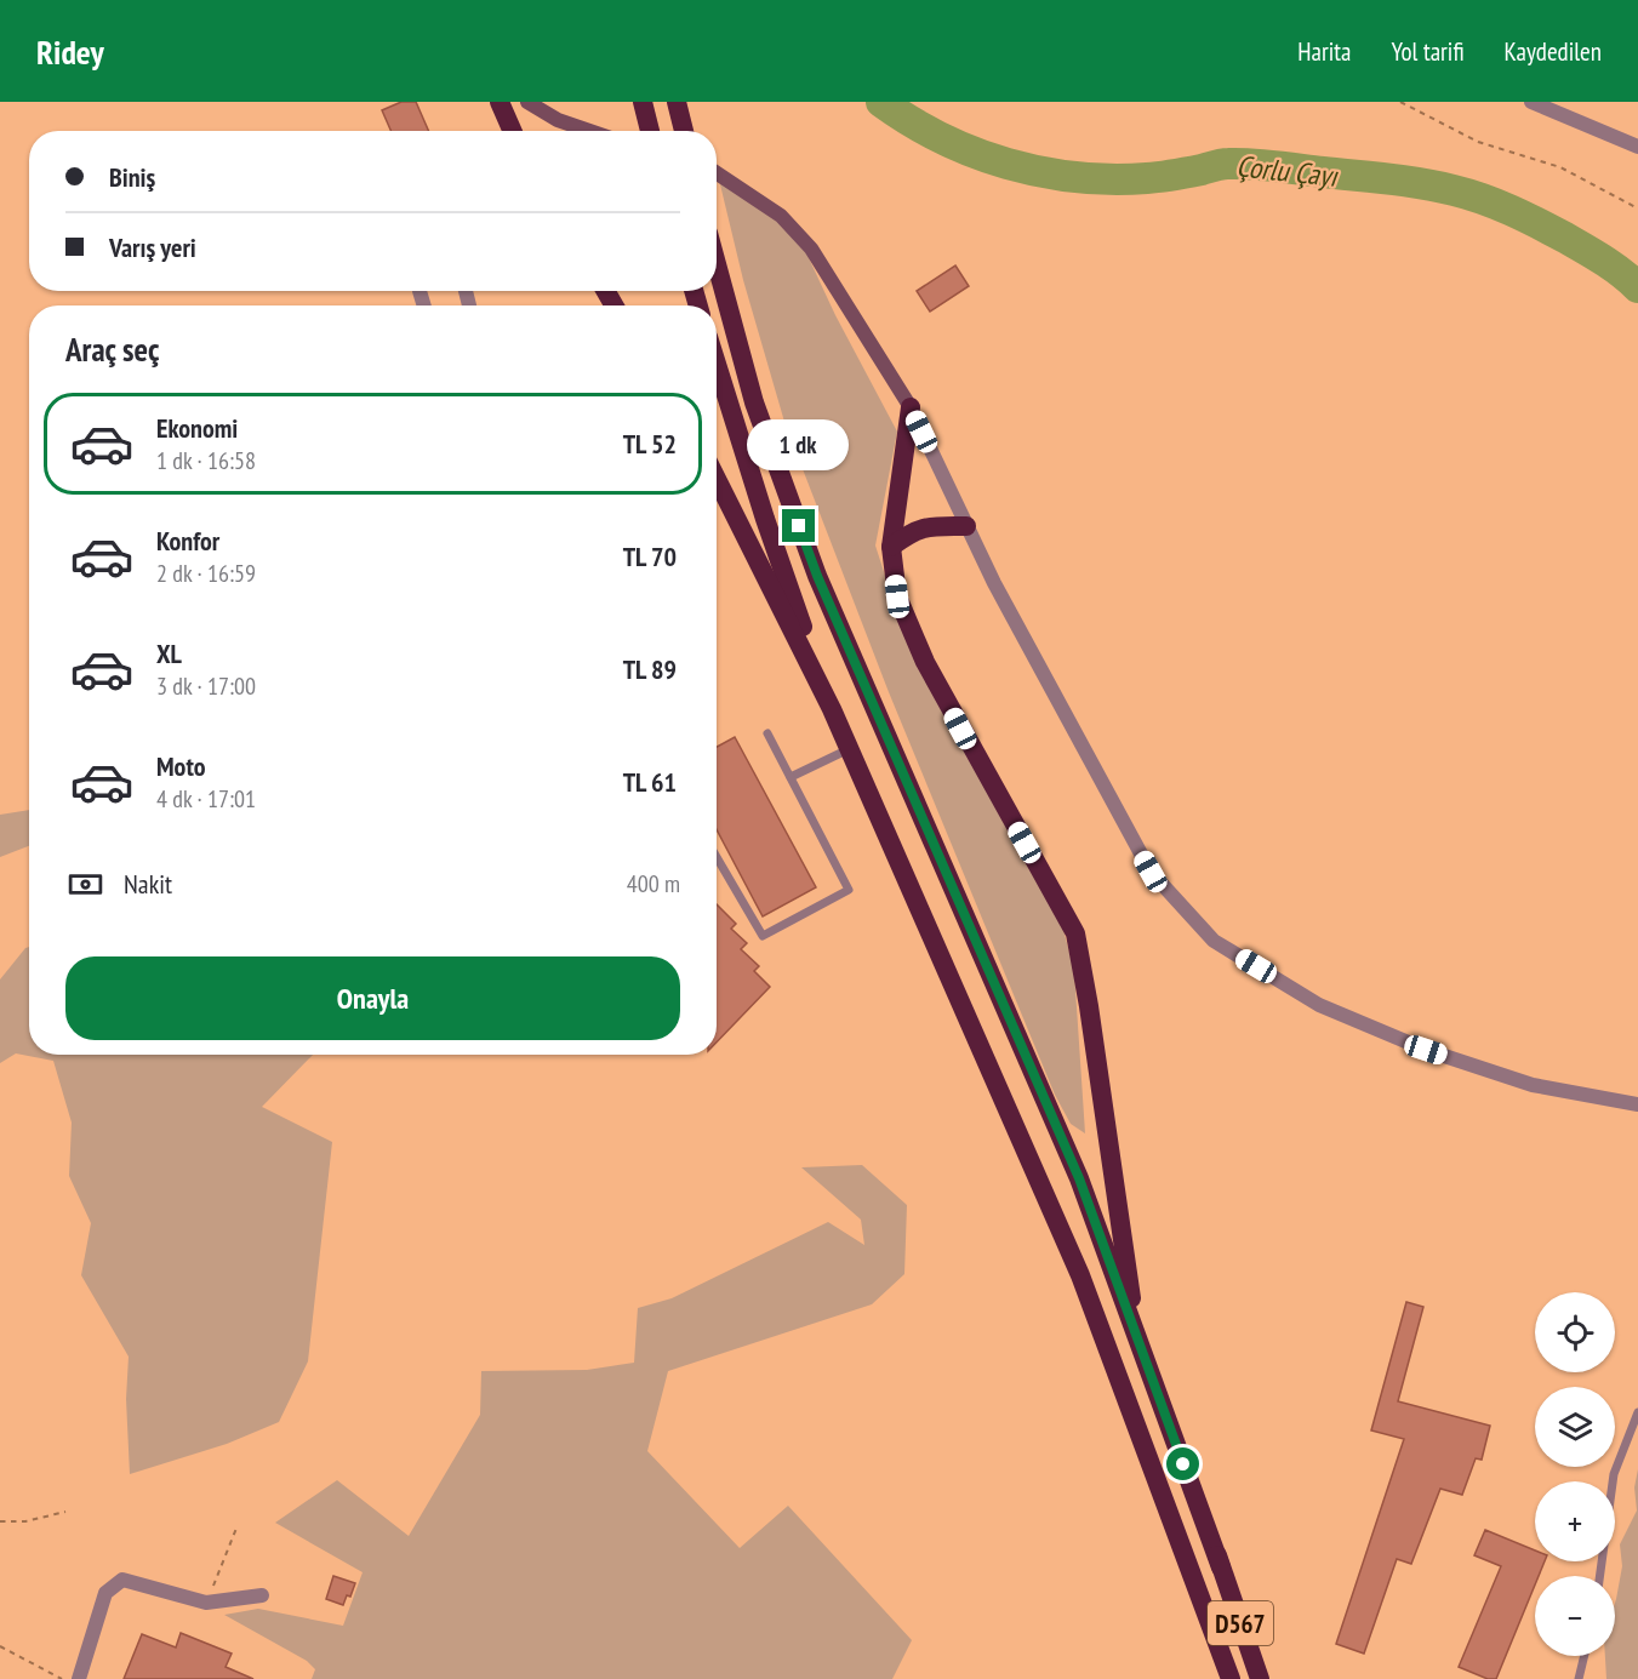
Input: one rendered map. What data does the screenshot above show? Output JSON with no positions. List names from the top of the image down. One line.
{"streets":{"highway":["D567"]},"water":["Çorlu Çayı"],"page":{"header":"Ridey","nav":["Harita","Yol tarifi","Kaydedilen"],"banner":["Biniş","Varış yeri"],"heading":"Araç seç","list":[{"name":"Ekonomi","note":"1 dk · 16:58","value":"TL 52"},{"name":"Konfor","note":"2 dk · 16:59","value":"TL 70"},{"name":"XL","note":"3 dk · 17:00","value":"TL 89"},{"name":"Moto","note":"4 dk · 17:01","value":"TL 61"}],"bubble":"1 dk","pay":["Nakit","400 m"],"buttons":"Onayla","map_buttons":["+","−"]}}
